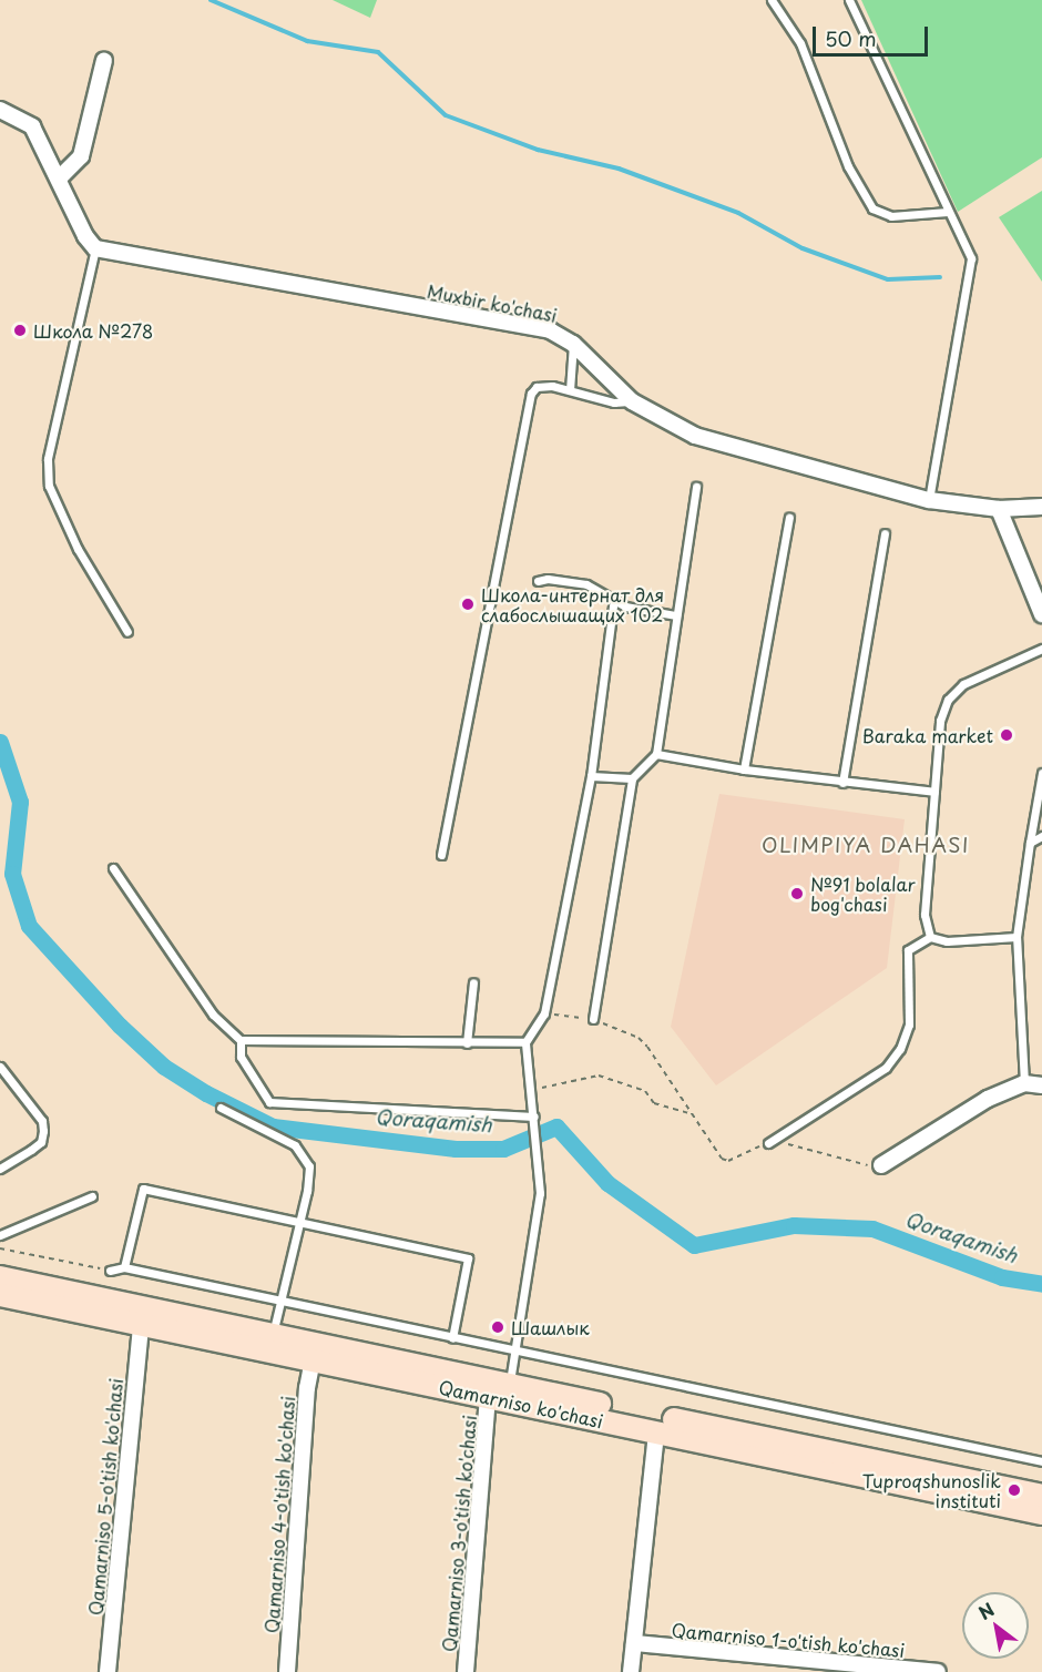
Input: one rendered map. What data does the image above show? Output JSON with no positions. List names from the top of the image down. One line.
{"streets":{"main road":["Qamarniso ko'chasi"],"street":["Muxbir ko'chasi","Qamarniso 5-o'tish ko'chasi","Qamarniso 4-o'tish ko'chasi","Qamarniso 3-o'tish ko'chasi","Qamarniso 1-o'tish ko'chasi"]},"crossings":[["Qamarniso ko'chasi","Qamarniso 5-o'tish ko'chasi"],["Qamarniso ko'chasi","Qamarniso 4-o'tish ko'chasi"],["Qamarniso ko'chasi","Qamarniso 3-o'tish ko'chasi"]],"districts":["OLIMPIYA DAHASI"],"water":["Qoraqamish"],"places":["Школа №278","Школа-интернат для слабослышащих 102","Baraka market","№91 bolalar bog'chasi","Шашлык","Tuproqshunoslik instituti"],"scale_bar":"50 m","north":"top left"}
